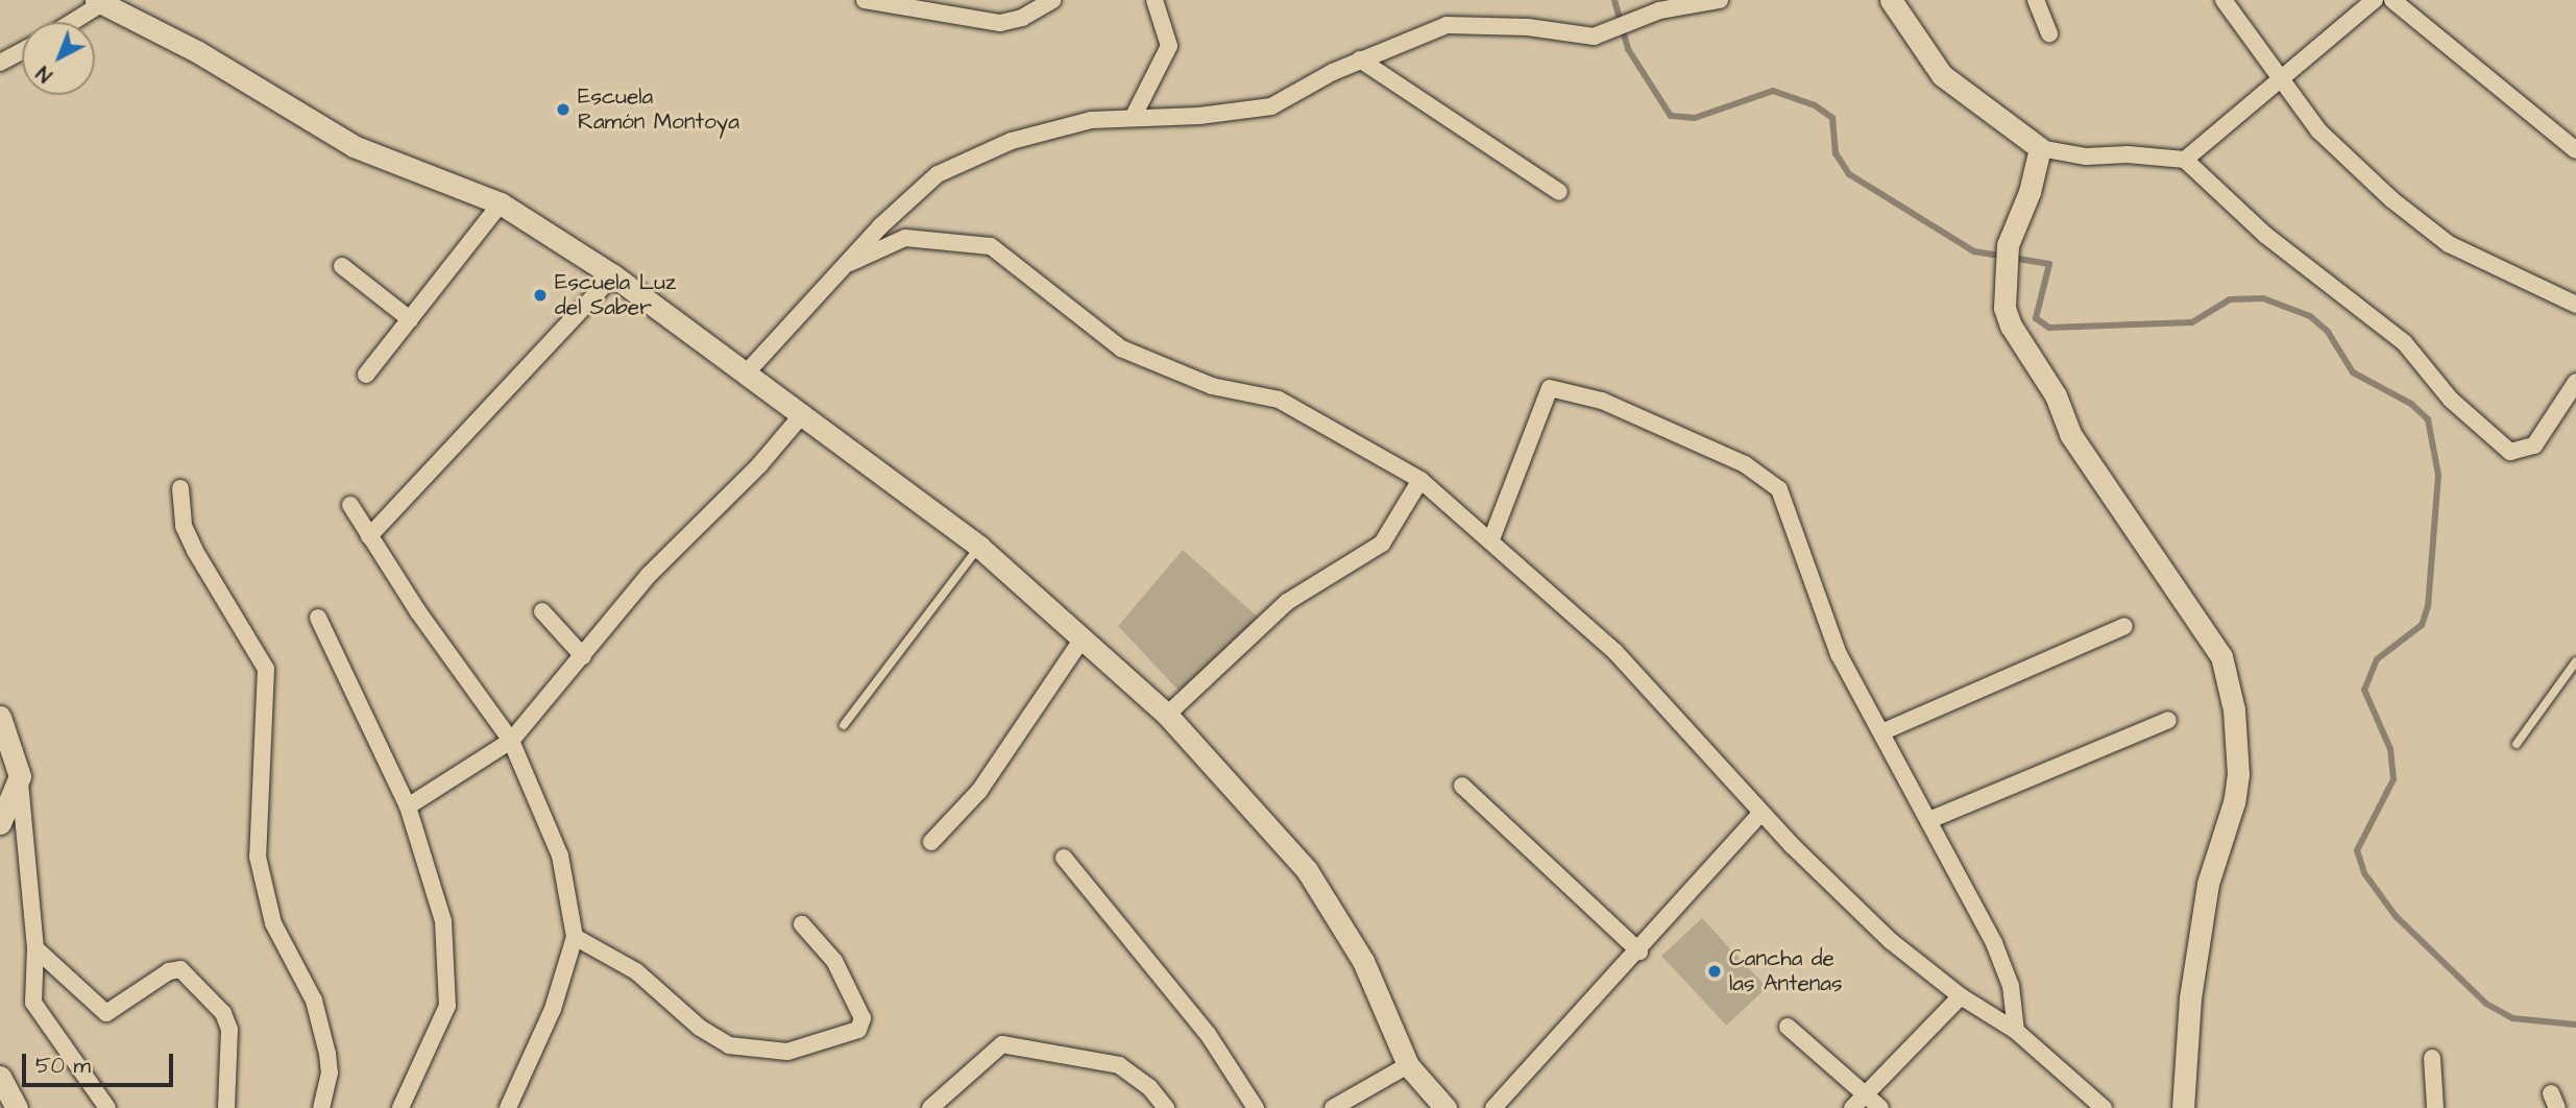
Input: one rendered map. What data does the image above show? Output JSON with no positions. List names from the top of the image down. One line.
{"places":["Escuela Ramón Montoya","Escuela Luz del Saber","Cancha de las Antenas"],"scale_bar":"50 m","north":"bottom left"}
